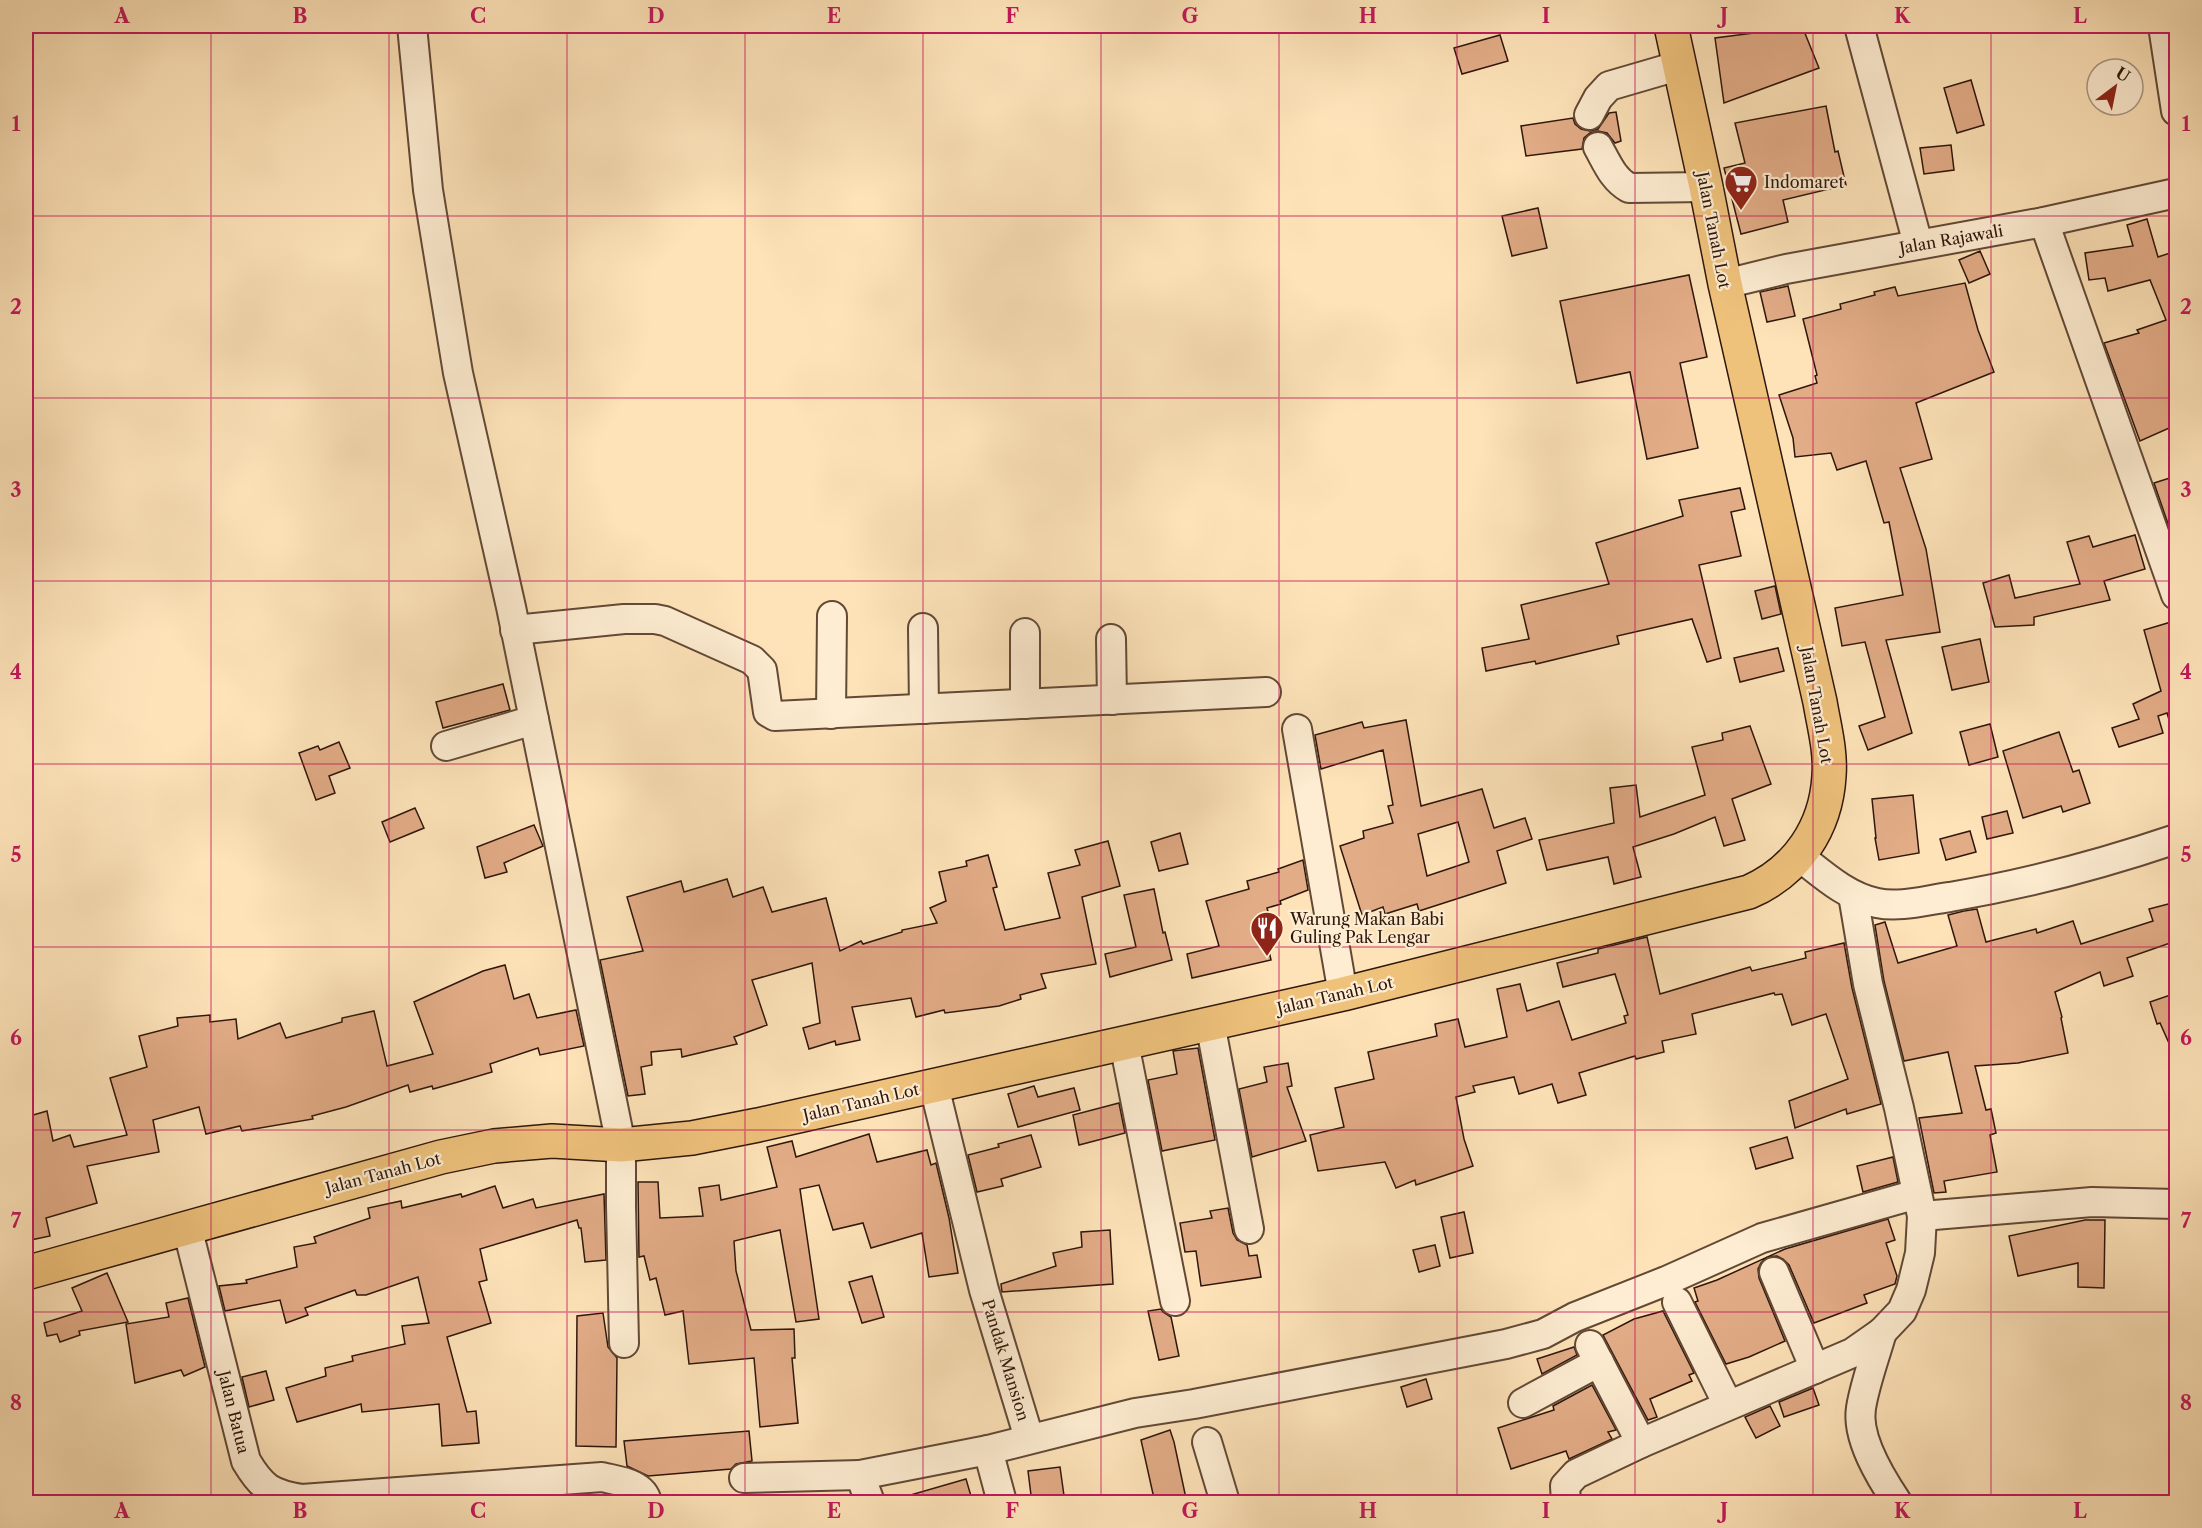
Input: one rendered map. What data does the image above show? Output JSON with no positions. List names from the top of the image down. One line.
{"streets":{"main road":["Jalan Tanah Lot"],"street":["Jalan Rajawali","Pandak Mansion","Jalan Batua"]},"crossings":[["Jalan Tanah Lot","Jalan Rajawali"],["Jalan Tanah Lot","Pandak Mansion"],["Jalan Tanah Lot","Jalan Batua"]],"places":{"supermarket":["Indomaret"],"restaurant":["Warung Makan Babi Guling Pak Lengar"]},"north":"top right","grid":{"columns":["A","B","C","D","E","F","G","H","I","J","K","L"],"rows":["1","2","3","4","5","6","7","8"]}}
